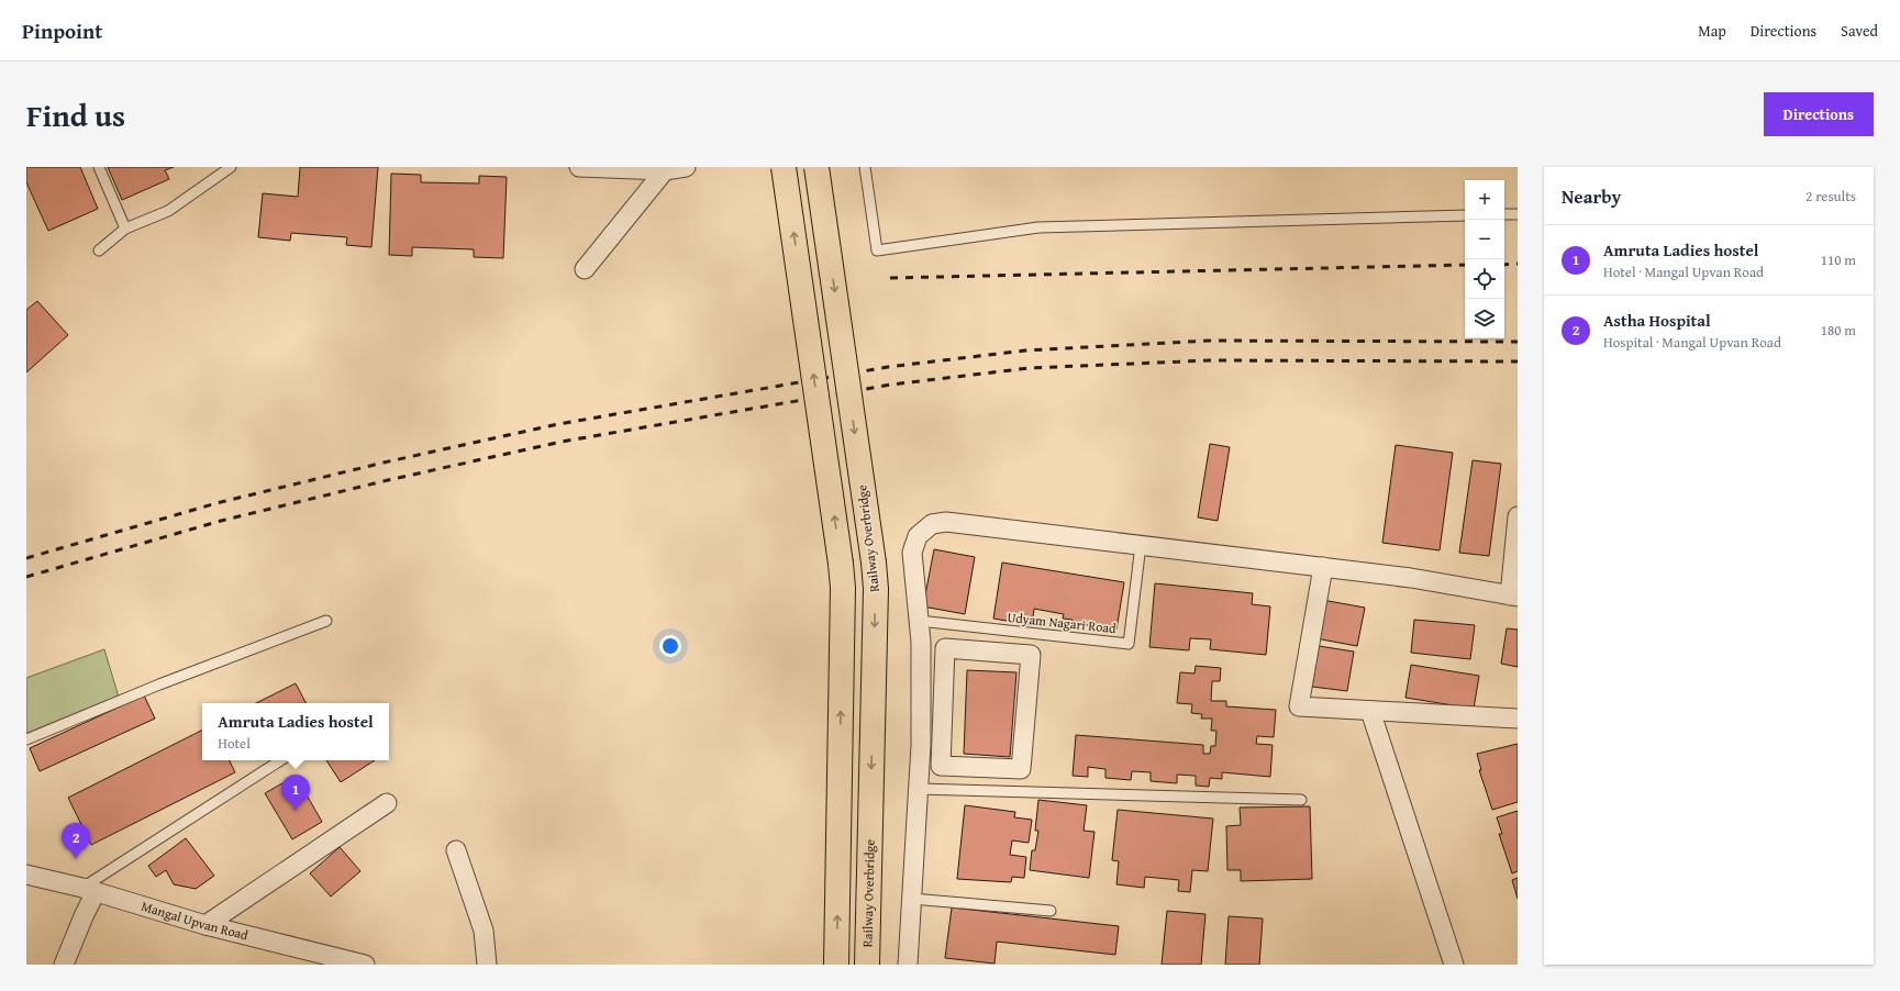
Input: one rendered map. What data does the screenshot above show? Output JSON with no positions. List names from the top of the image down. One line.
{"streets":{"main road":["Railway Overbridge"],"street":["Mangal Upvan Road"],"lane":["Udyam Nagari Road"]},"page":{"header":"Pinpoint","nav":["Map","Directions","Saved"],"title":"Find us","buttons":"Directions","heading":["Nearby","2 results"],"map_buttons":["+","−"],"list":[{"mark":"1","name":"Amruta Ladies hostel","note":"Hotel · Mangal Upvan Road","value":"110 m"},{"mark":"2","name":"Astha Hospital","note":"Hospital · Mangal Upvan Road","value":"180 m"}],"popup":["Amruta Ladies hostel","Hotel"],"pins":["1","2"]}}
